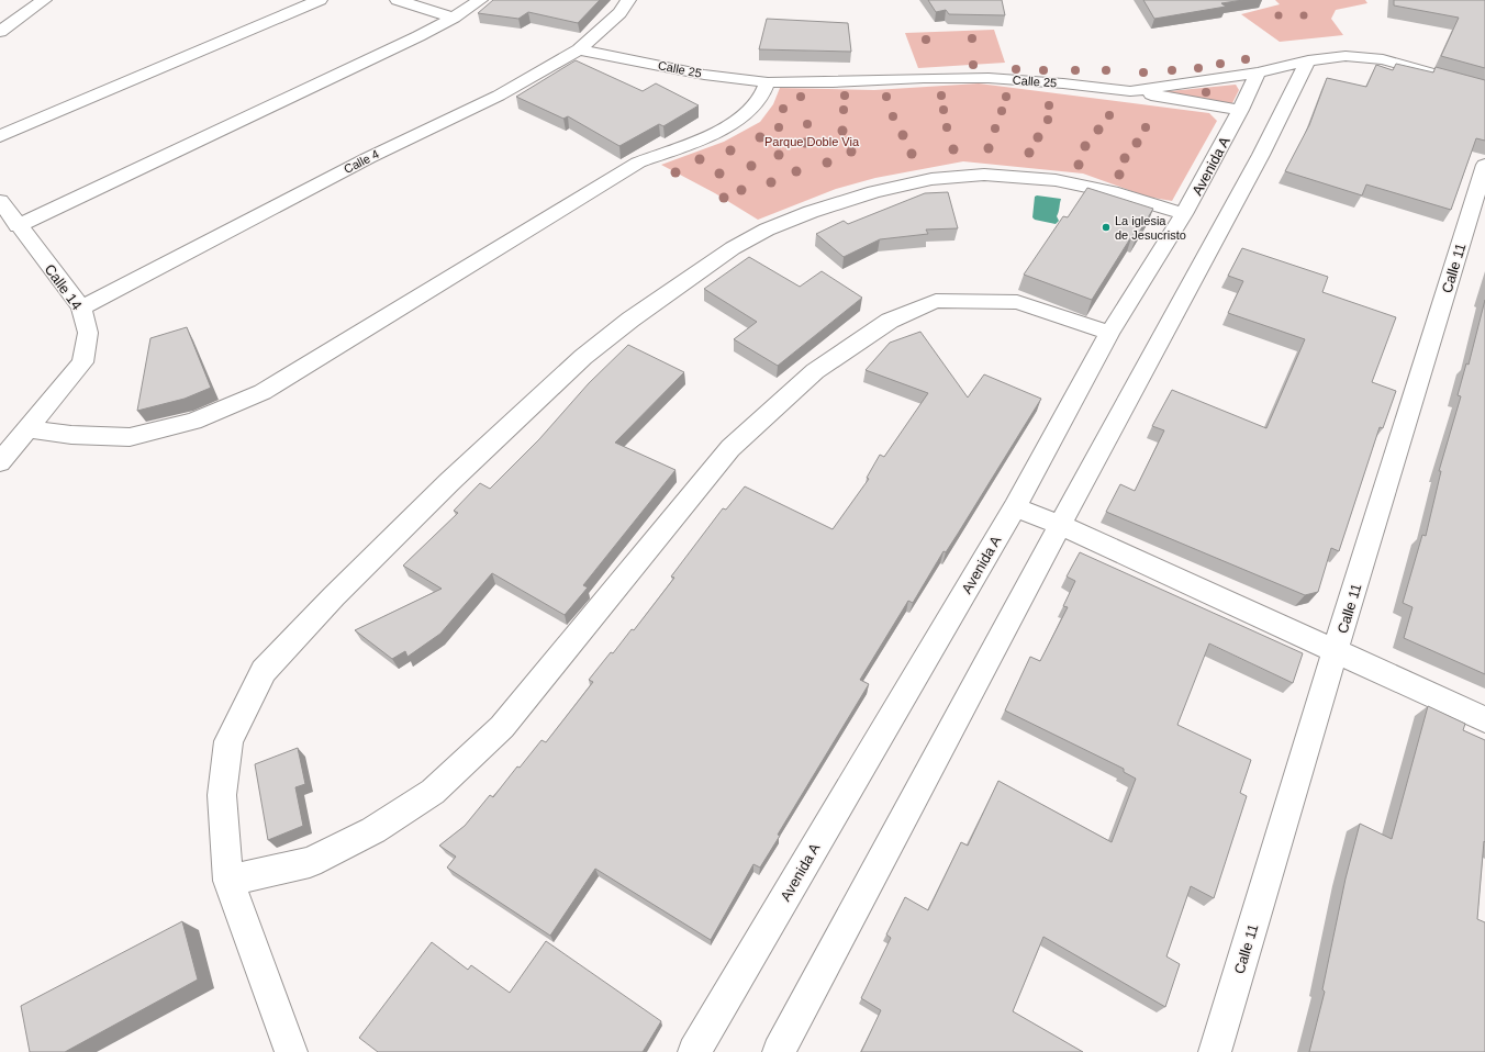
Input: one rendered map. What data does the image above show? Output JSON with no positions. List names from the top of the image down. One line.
{"streets":{"street":["Calle 25","Calle 4","Avenida A","Calle 11","Calle 14"]},"crossings":[["Calle 25","Calle 4"],["Calle 25","Avenida A"],["Calle 4","Calle 14"]],"parks":["Parque Doble Via"],"places":["La iglesia de Jesucristo"]}
